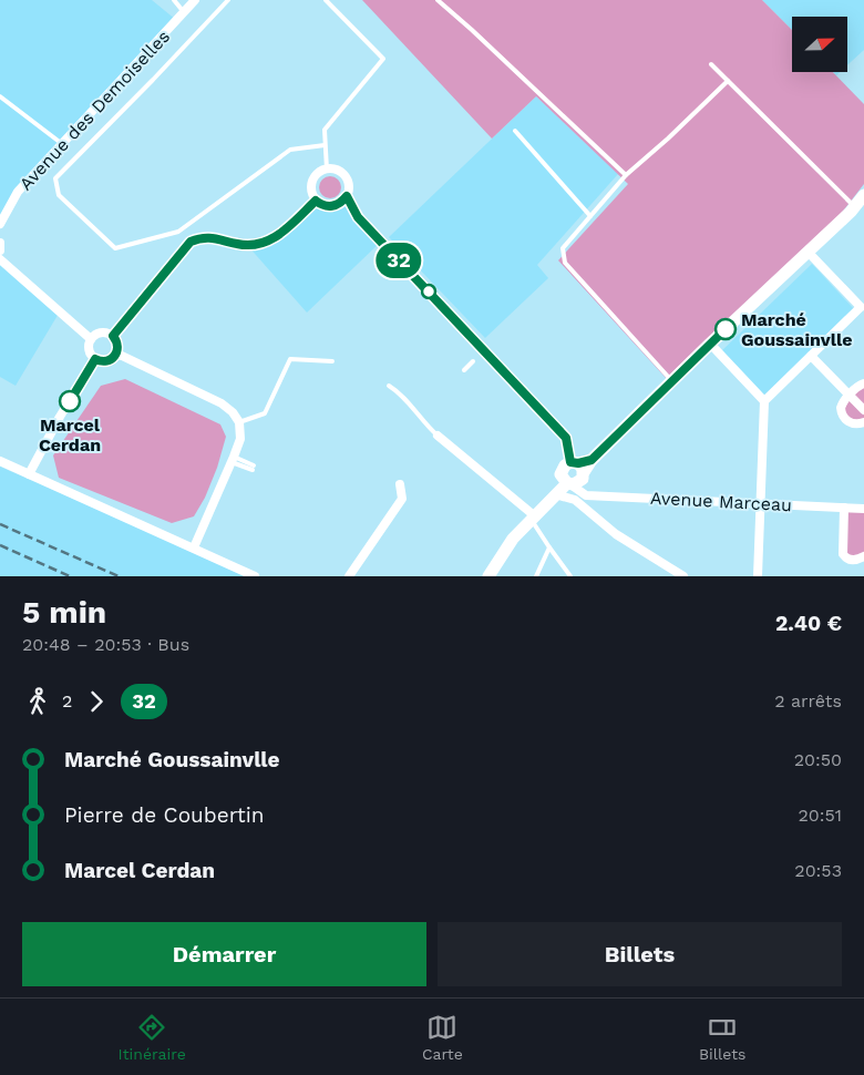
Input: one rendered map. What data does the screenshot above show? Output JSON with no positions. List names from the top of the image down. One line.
{"streets":{"street":["Avenue des Demoiselles","Avenue Marceau"]},"places":["Marché Goussainvlle","Marcel Cerdan"],"lines":["bus line 32"],"north":"right","page":{"on_map":"32","heading":["5 min","20:48 – 20:53 · Bus","2.40 €"],"legs":["2","32","2 arrêts"],"list":[{"name":"Marché Goussainvlle","value":"20:50"},{"name":"Pierre de Coubertin","value":"20:51"},{"name":"Marcel Cerdan","value":"20:53"}],"buttons":["Démarrer","Billets"],"tabs":["Itinéraire","Carte","Billets"]}}
